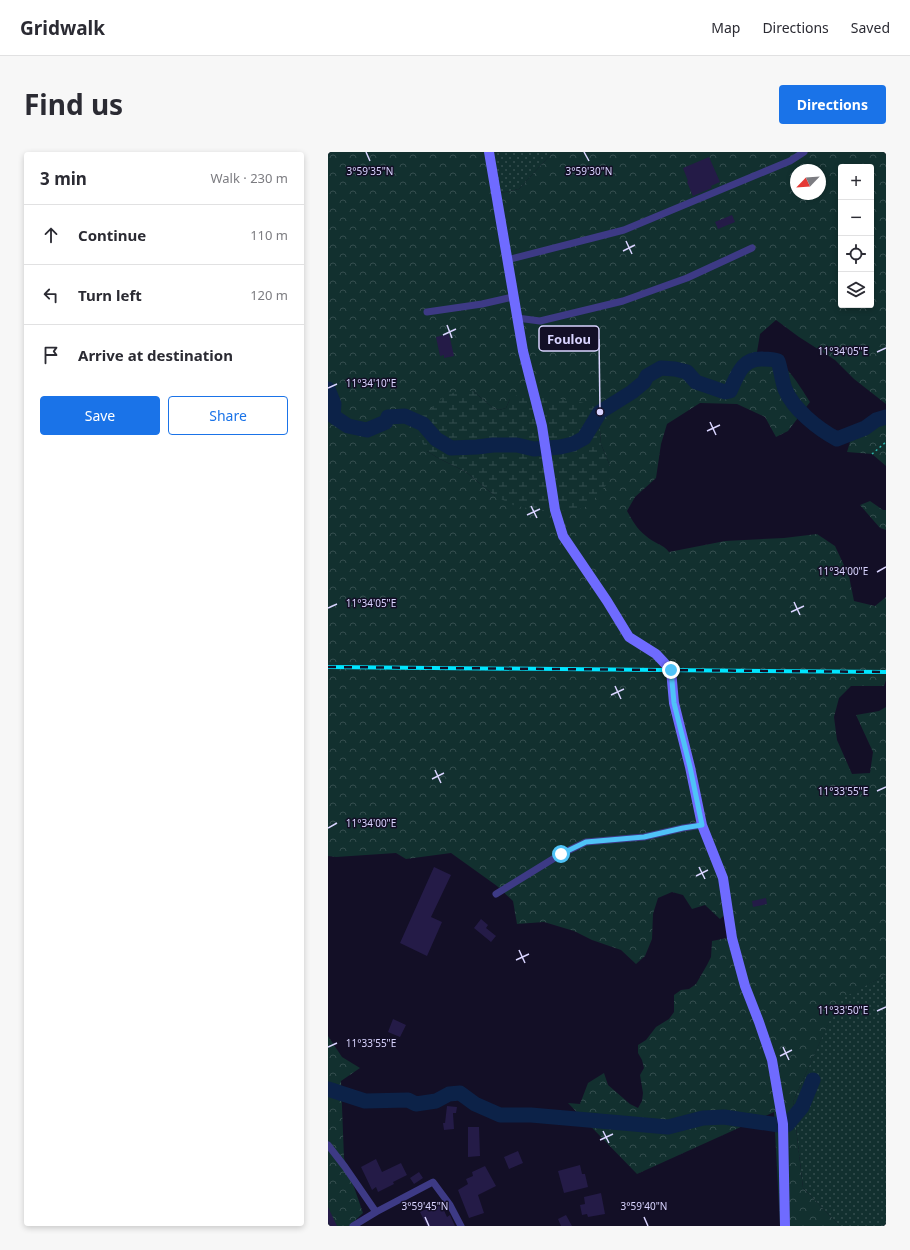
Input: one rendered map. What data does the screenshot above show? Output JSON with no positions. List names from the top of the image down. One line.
{"places":["Foulou"],"north":"bottom left","page":{"header":"Gridwalk","nav":["Map","Directions","Saved"],"title":"Find us","buttons":["Directions",["Save","Share"]],"heading":["3 min","Walk · 230 m"],"map_buttons":["+","−"],"list":[["Continue","110 m"],["Turn left","120 m"],"Arrive at destination"]},"coordinates":["3°59'35\"N","3°59'30\"N","11°34'05\"E","11°34'10\"E","11°34'00\"E","11°33'55\"E","11°33'50\"E","3°59'45\"N","3°59'40\"N"]}
